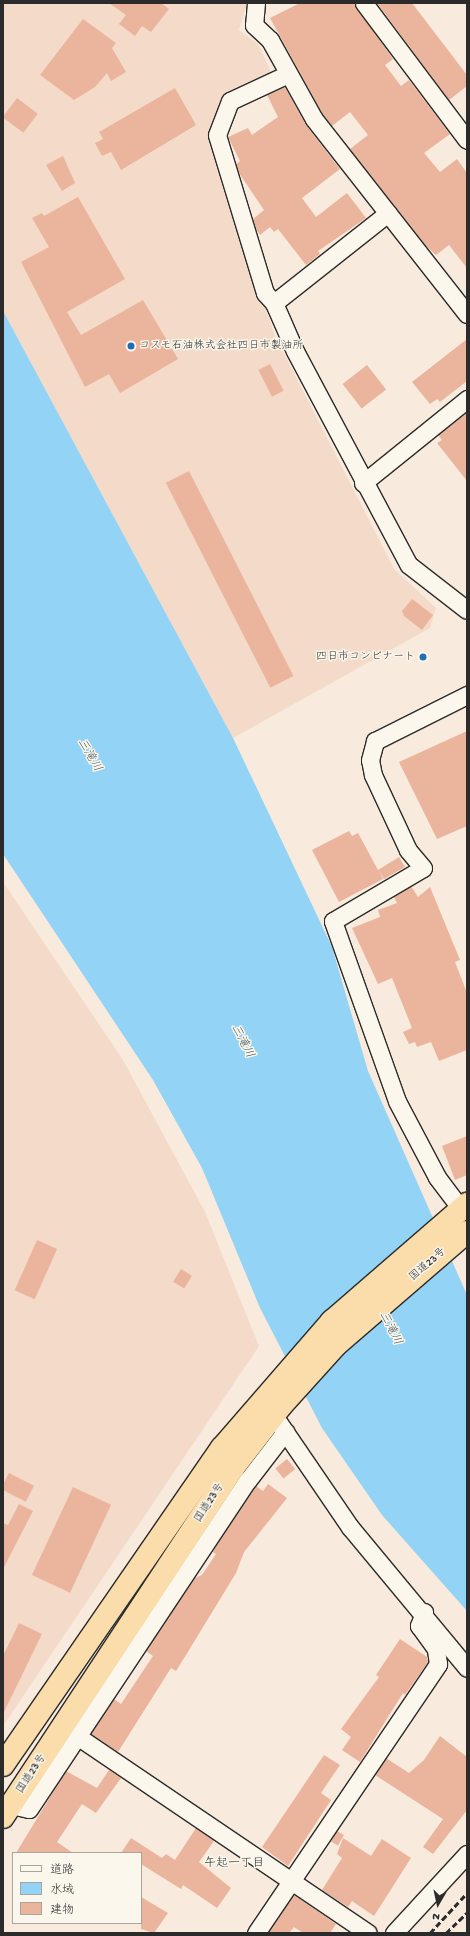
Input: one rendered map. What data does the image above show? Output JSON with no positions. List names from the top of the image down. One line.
{"streets":{"highway":["国道23号"]},"districts":["午起一丁目"],"water":["三滝川"],"places":["コスモ石油株式会社四日市製油所","四日市コンビナート"],"legend":["道路","水域","建物"],"north":"bottom"}
